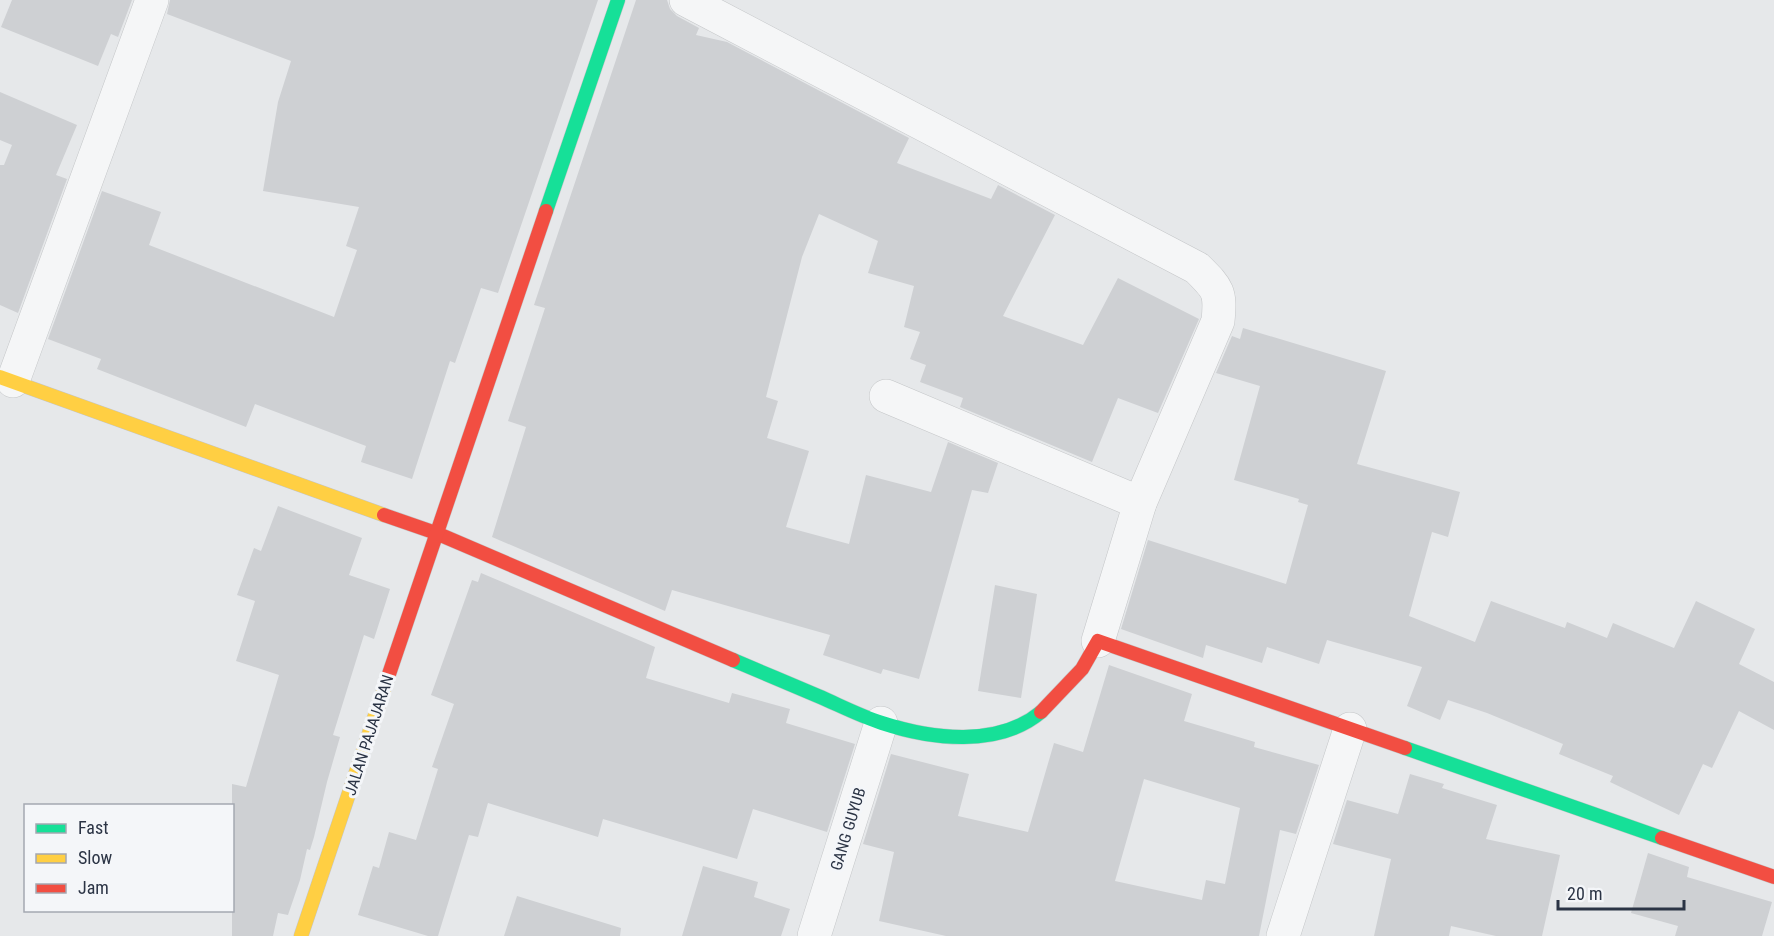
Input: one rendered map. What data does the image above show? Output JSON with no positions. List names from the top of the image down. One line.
{"streets":{"street":["JALAN PAJAJARAN","GANG GUYUB"]},"legend":["Fast","Slow","Jam"],"scale_bar":"20 m"}
